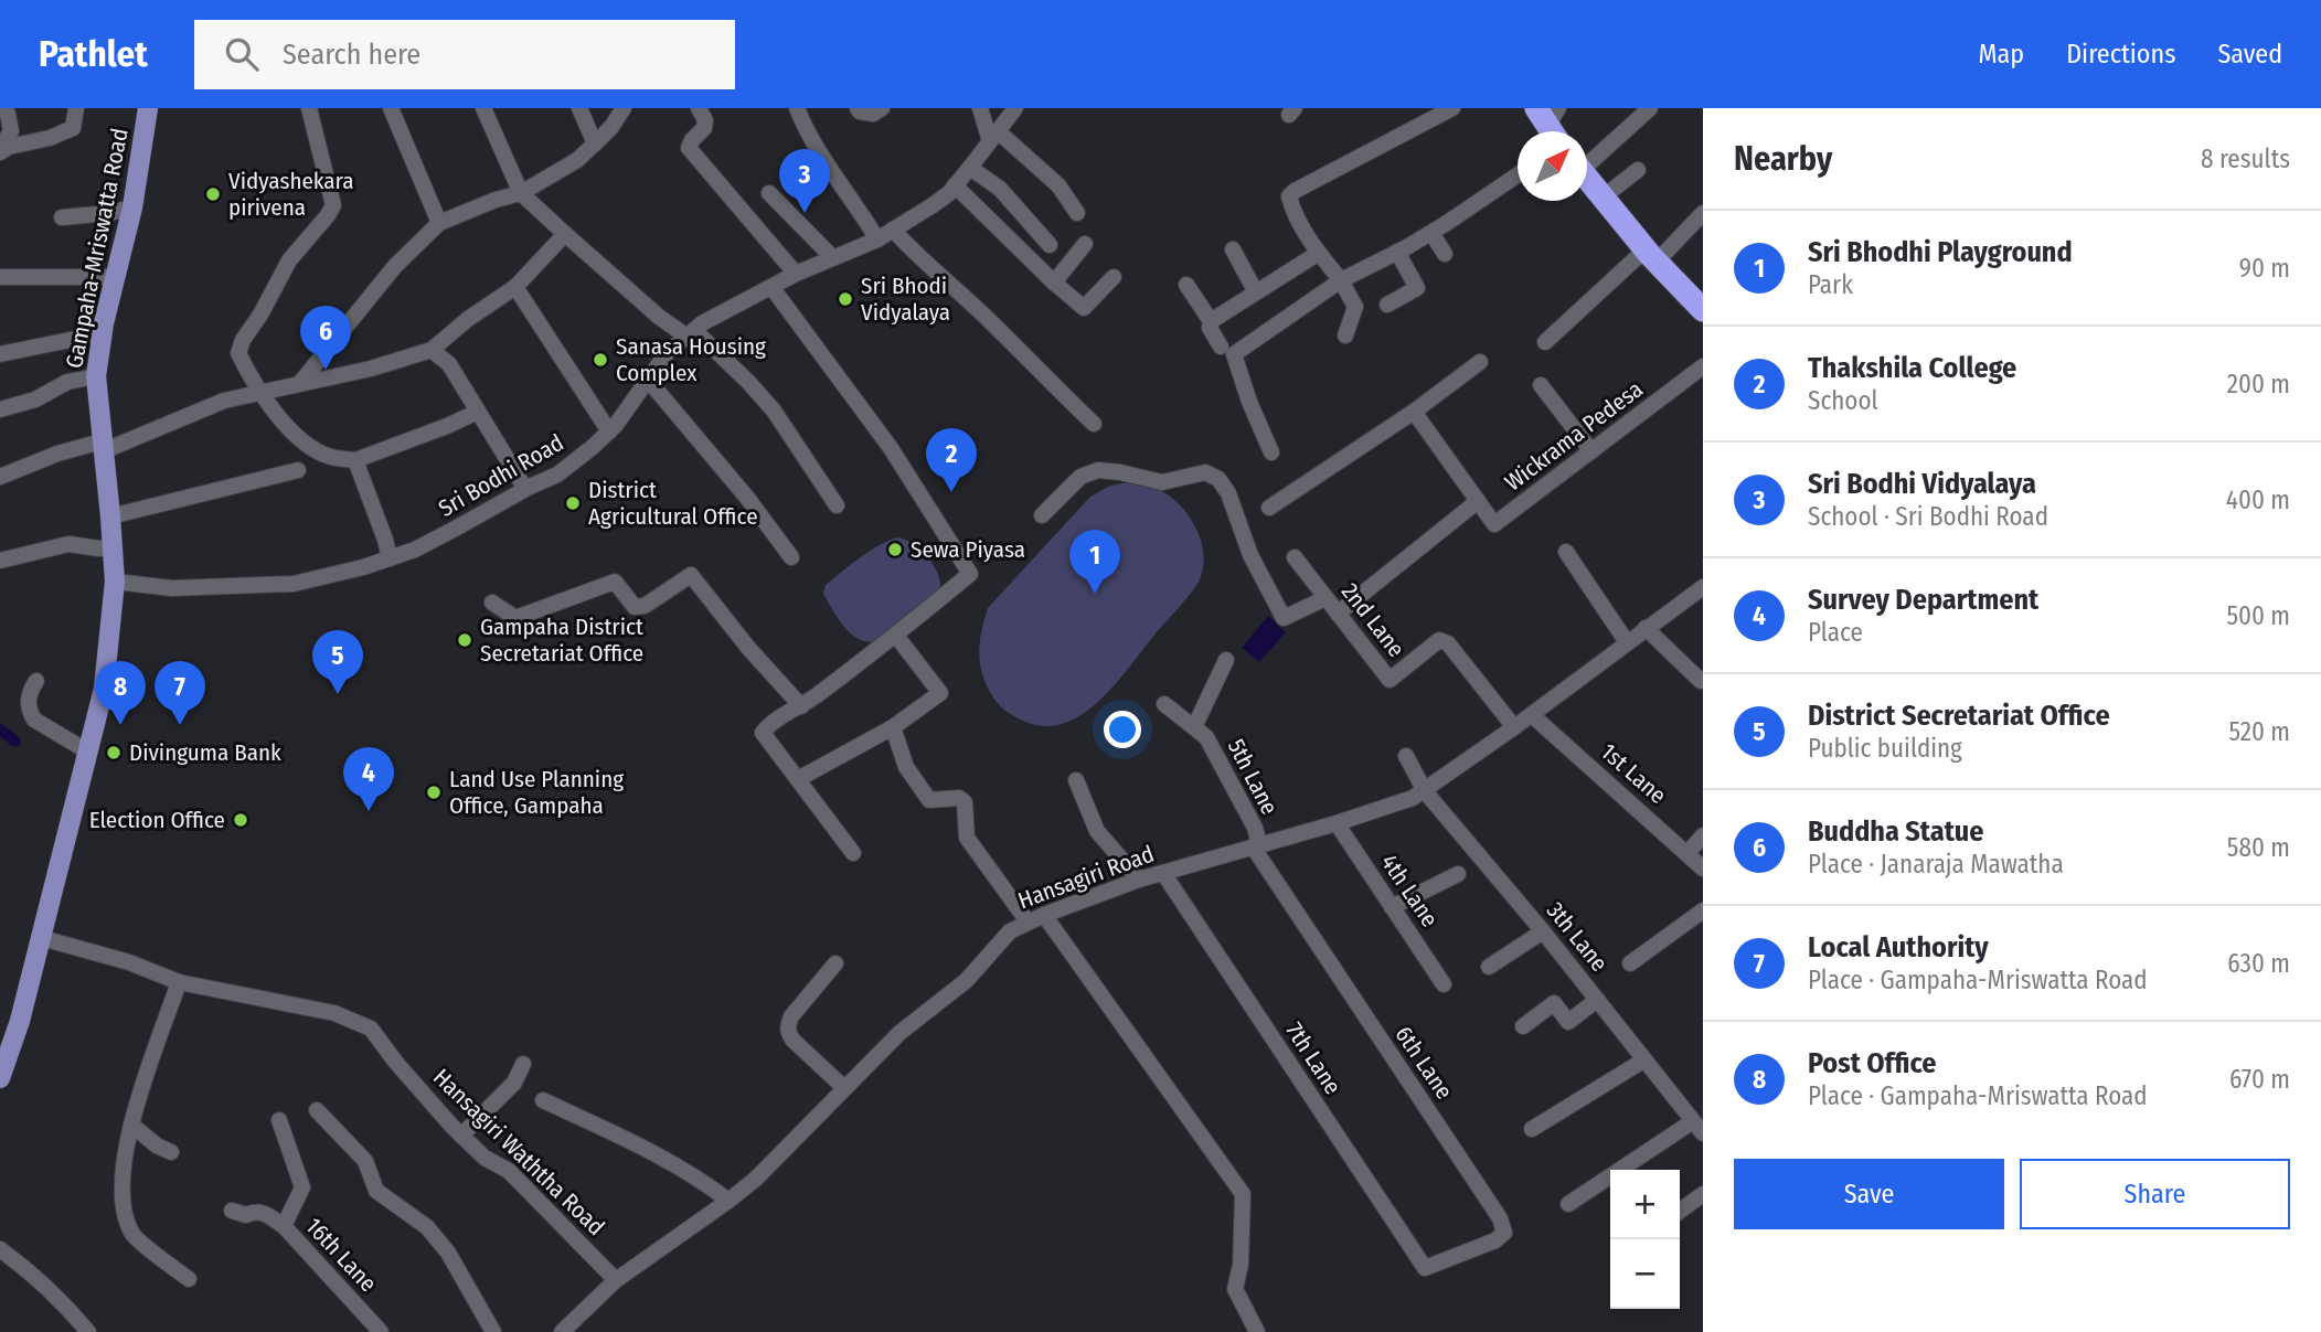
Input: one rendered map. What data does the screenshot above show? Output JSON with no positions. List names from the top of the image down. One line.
{"streets":{"main road":["Gampaha-Mriswatta Road"],"street":["Wickrama Pedesa","Sri Bodhi Road","2nd Lane","1st Lane","5th Lane","Hansagiri Road","4th Lane","3th Lane","7th Lane","6th Lane","Hansagiri Waththa Road","16th Lane"]},"crossings":[["Gampaha-Mriswatta Road","Sri Bodhi Road"],["Gampaha-Mriswatta Road","Hansagiri Waththa Road"],["2nd Lane","Hansagiri Road"],["1st Lane","Hansagiri Road"],["5th Lane","Hansagiri Road"],["5th Lane","6th Lane"],["Hansagiri Road","4th Lane"],["Hansagiri Road","3th Lane"],["Hansagiri Road","7th Lane"],["Hansagiri Road","6th Lane"],["Hansagiri Road","Hansagiri Waththa Road"],["7th Lane","6th Lane"]],"places":["Vidyashekara pirivena","Sri Bhodi Vidyalaya","Sanasa Housing Complex","District Agricultural Office","Sewa Piyasa","Gampaha District Secretariat Office","Divinguma Bank","Land Use Planning Office, Gampaha","Election Office"],"north":"top right","page":{"header":"Pathlet","search":"Search here","nav":["Map","Directions","Saved"],"heading":["Nearby","8 results"],"pins":["3","6","2","1","5","7","8","4"],"list":[{"mark":"1","name":"Sri Bhodhi Playground","note":"Park","value":"90 m"},{"mark":"2","name":"Thakshila College","note":"School","value":"200 m"},{"mark":"3","name":"Sri Bodhi Vidyalaya","note":"School · Sri Bodhi Road","value":"400 m"},{"mark":"4","name":"Survey Department","note":"Place","value":"500 m"},{"mark":"5","name":"District Secretariat Office","note":"Public building","value":"520 m"},{"mark":"6","name":"Buddha Statue","note":"Place · Janaraja Mawatha","value":"580 m"},{"mark":"7","name":"Local Authority","note":"Place · Gampaha-Mriswatta Road","value":"630 m"},{"mark":"8","name":"Post Office","note":"Place · Gampaha-Mriswatta Road","value":"670 m"}],"buttons":["Save","Share"],"map_buttons":["+","−"]}}
